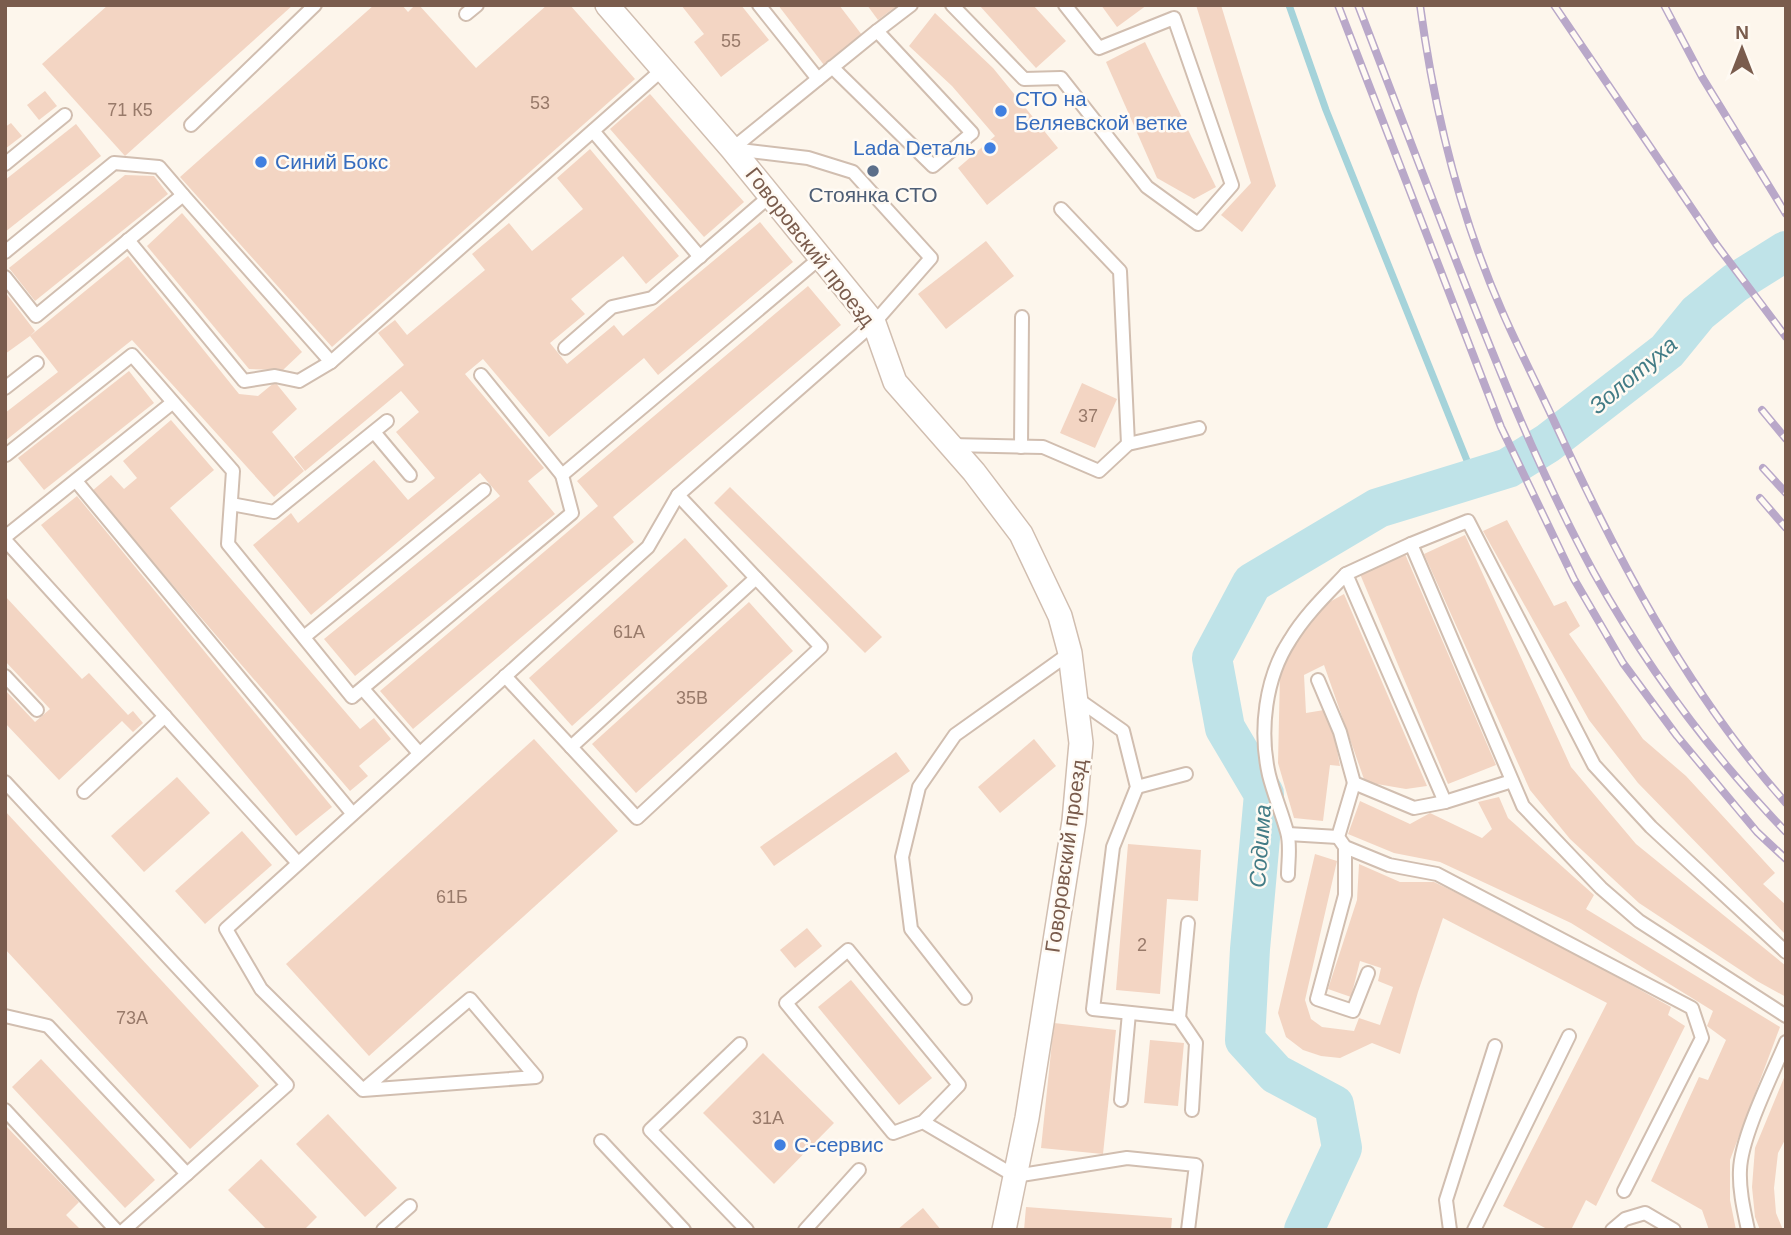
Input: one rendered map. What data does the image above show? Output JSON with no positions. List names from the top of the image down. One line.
{"streets":{"street":["Говоровский проезд"]},"water":["Золотуха","Содима"],"places":["СТО на Беляевской ветке","Lada Dеталь","Синий Бокс","Стоянка СТО","С-сервис"],"house_numbers":["55","53","71 К5","37","61А","35В","61Б","2","73А","31А"],"north":"top"}
